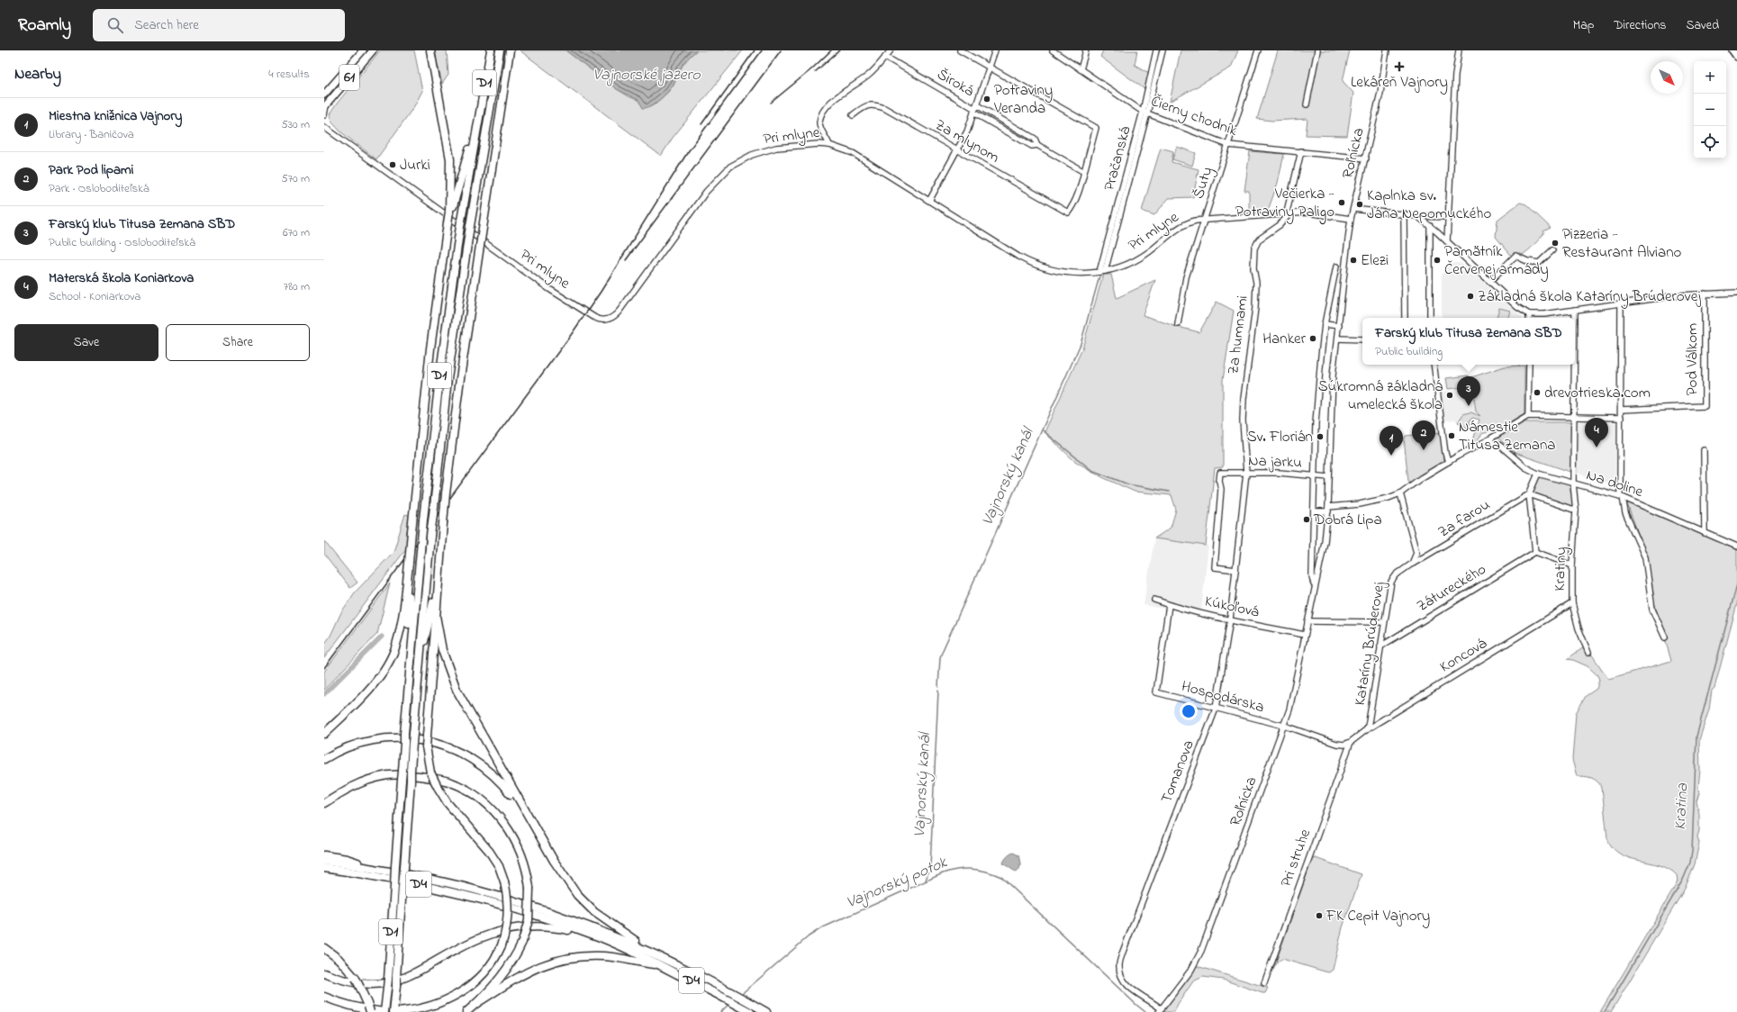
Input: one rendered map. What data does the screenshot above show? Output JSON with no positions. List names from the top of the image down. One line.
{"streets":{"highway":["D1","D4"],"main road":["61"],"street":["Široká","Čierny chodník","Pri mlyne","Za mlynom","Roľnícka","Pračanská","Šuty","Za humnami","Pod Válkom","Na jarku","Na doline","Za farou","Kratiny","Zátureckého","Kúkoľová","Kataríny Brúderovej","Koncová","Hospodárska","Tomanova","Pri struhe"]},"crossings":[["Široká","Za mlynom"],["Čierny chodník","Roľnícka"],["Čierny chodník","Pračanská"],["Čierny chodník","Šuty"],["Pri mlyne","Roľnícka"],["Pri mlyne","Pračanská"],["Pri mlyne","Šuty"],["Pri mlyne","Za humnami"],["Roľnícka","Na jarku"],["Roľnícka","Kúkoľová"],["Roľnícka","Hospodárska"],["Roľnícka","Tomanova"],["Za humnami","Na jarku"],["Za humnami","Tomanova"],["Na jarku","Tomanova"],["Na doline","Kratiny"],["Za farou","Kataríny Brúderovej"],["Kratiny","Koncová"],["Zátureckého","Kataríny Brúderovej"],["Kúkoľová","Hospodárska"],["Kúkoľová","Tomanova"],["Kataríny Brúderovej","Koncová"],["Kataríny Brúderovej","Pri struhe"],["Hospodárska","Tomanova"]],"water":["Vajnorské jazero","Vajnorský kanál","Kratina","Vajnorský potok"],"places":{"health":["Lekáreň Vajnory"],"other":["Potraviny Veranda","Jurki","Večierka - Potraviny Paligo","Kaplnka sv. Jána Nepomuckého","Pizzeria - Restaurant Alviano","Elezi","Pamätník Červenej armády","Základná škola Kataríny Brúderovej","Hanker","drevotrieska.com","Súkromná základná umelecká škola","Námestie Titusa Zemana","Sv. Florián","Dobrá Lipa","FK Cepit Vajnory"]},"north":"bottom right","page":{"header":"Roamly","search":"Search here","nav":["Map","Directions","Saved"],"heading":["Nearby","4 results"],"map_buttons":["+","−"],"list":[{"mark":"1","name":"Miestna knižnica Vajnory","note":"Library · Baničova","value":"530 m"},{"mark":"2","name":"Park Pod lipami","note":"Park · Osloboditeľská","value":"570 m"},{"mark":"3","name":"Farský klub Titusa Zemana SBD","note":"Public building · Osloboditeľská","value":"670 m"},{"mark":"4","name":"Materská škola Koniarkova","note":"School · Koniarkova","value":"780 m"}],"buttons":["Save","Share"],"popup":["Farský klub Titusa Zemana SBD","Public building"],"pins":["3","4","2","1"]}}
